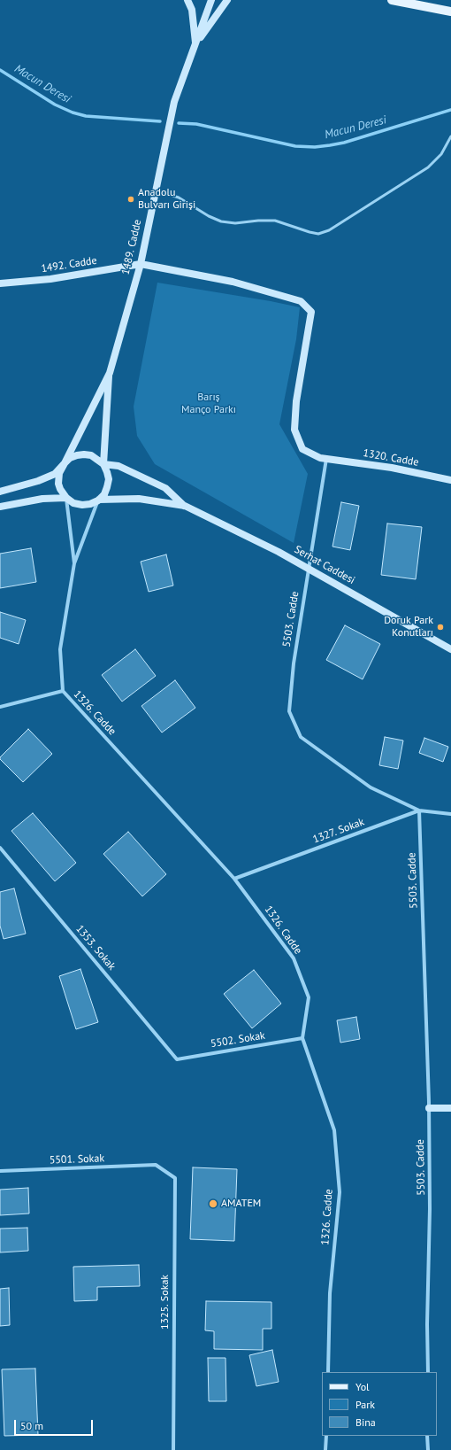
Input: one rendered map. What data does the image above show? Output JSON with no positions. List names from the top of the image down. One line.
{"streets":{"main road":["1489. Cadde","1492. Cadde","1320. Cadde","Serhat Caddesi"],"street":["5503. Cadde","1326. Cadde","1327. Sokak","1353. Sokak","5502. Sokak","5501. Sokak","1325. Sokak"]},"crossings":[["1489. Cadde","1492. Cadde"],["1489. Cadde","1320. Cadde"],["1492. Cadde","1320. Cadde"],["1320. Cadde","5503. Cadde"],["Serhat Caddesi","5503. Cadde"],["5503. Cadde","1327. Sokak"],["1326. Cadde","1327. Sokak"],["1326. Cadde","5502. Sokak"],["1353. Sokak","5502. Sokak"],["5501. Sokak","1325. Sokak"]],"water":["Macun Deresi"],"parks":["Barış Manço Parkı"],"places":["Anadolu Bulvarı Girişi","Doruk Park Konutları","AMATEM"],"legend":["Yol","Park","Bina"],"scale_bar":"50 m"}
